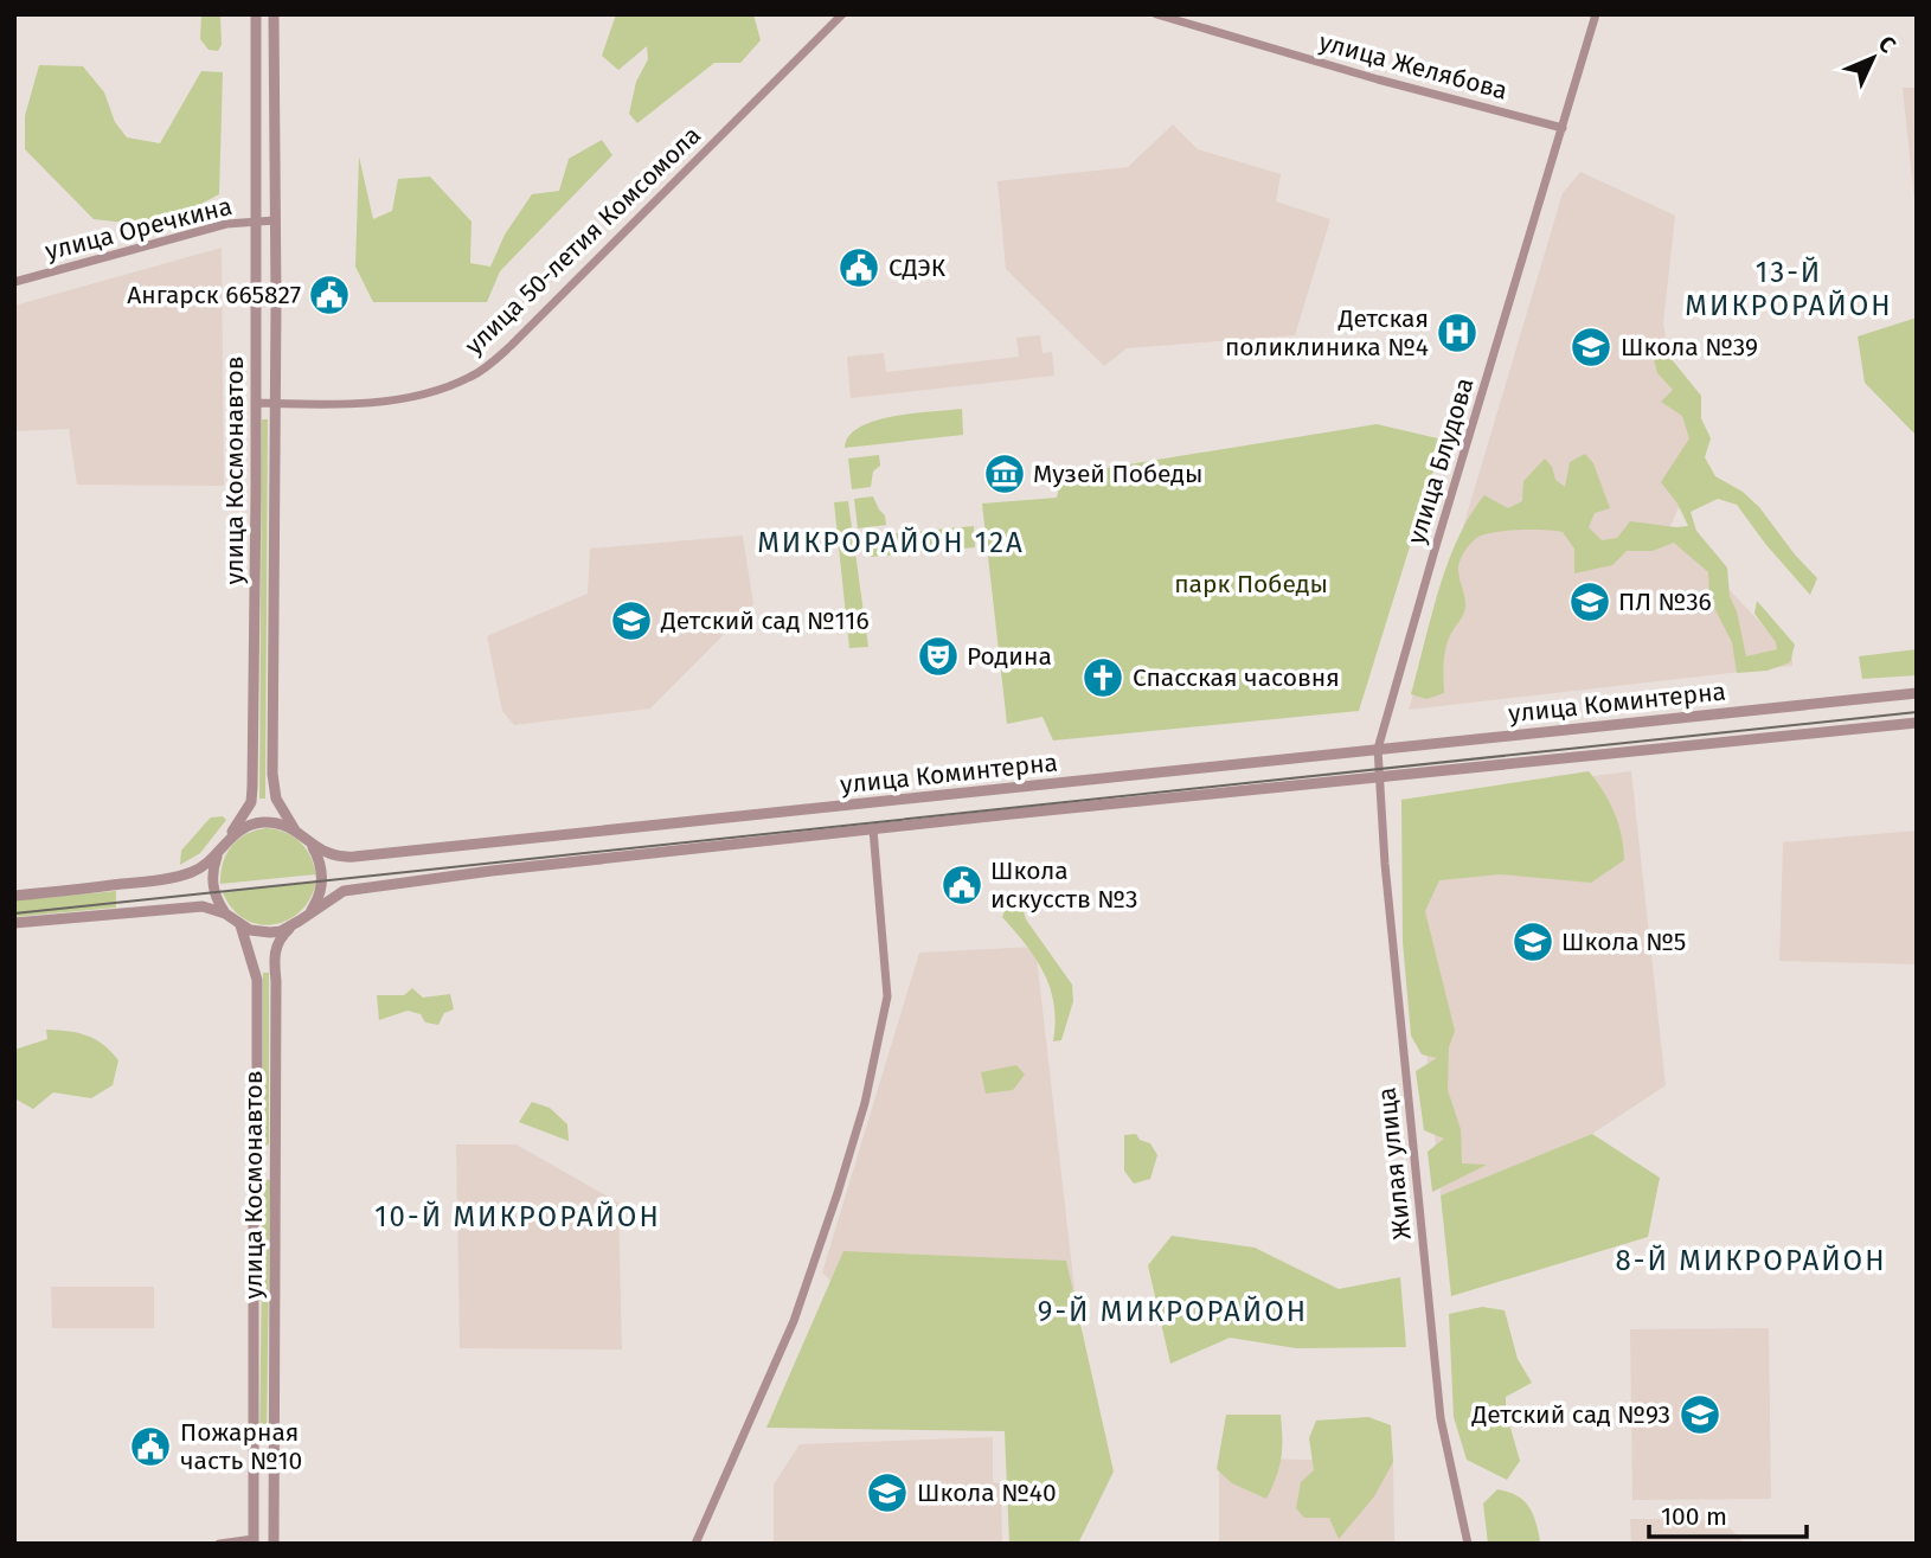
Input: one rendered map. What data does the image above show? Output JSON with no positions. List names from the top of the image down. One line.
{"streets":{"street":["улица Желябова","улица Оречкина","улица 50-летия Комсомола","улица Блудова","улица Космонавтов","улица Коминтерна","Жилая улица"]},"crossings":[["улица Желябова","улица Блудова"],["улица Оречкина","улица Космонавтов"],["улица 50-летия Комсомола","улица Космонавтов"],["улица Блудова","улица Коминтерна"],["улица Блудова","Жилая улица"],["улица Космонавтов","улица Коминтерна"],["улица Коминтерна","Жилая улица"]],"districts":["13-Й МИКРОРАЙОН","МИКРОРАЙОН 12А","10-Й МИКРОРАЙОН","8-Й МИКРОРАЙОН","9-Й МИКРОРАЙОН"],"parks":["парк Победы"],"places":{"public building":["СДЭК","Ангарск 665827","Школа искусств №3","Пожарная часть №10"],"hospital":["Детская поликлиника №4"],"school or university":["Школа №39","ПЛ №36","Детский сад №116","Школа №5","Детский сад №93","Школа №40"],"museum":["Музей Победы"],"theatre":["Родина"],"church":["Спасская часовня"]},"scale_bar":"100 m","north":"top right"}
